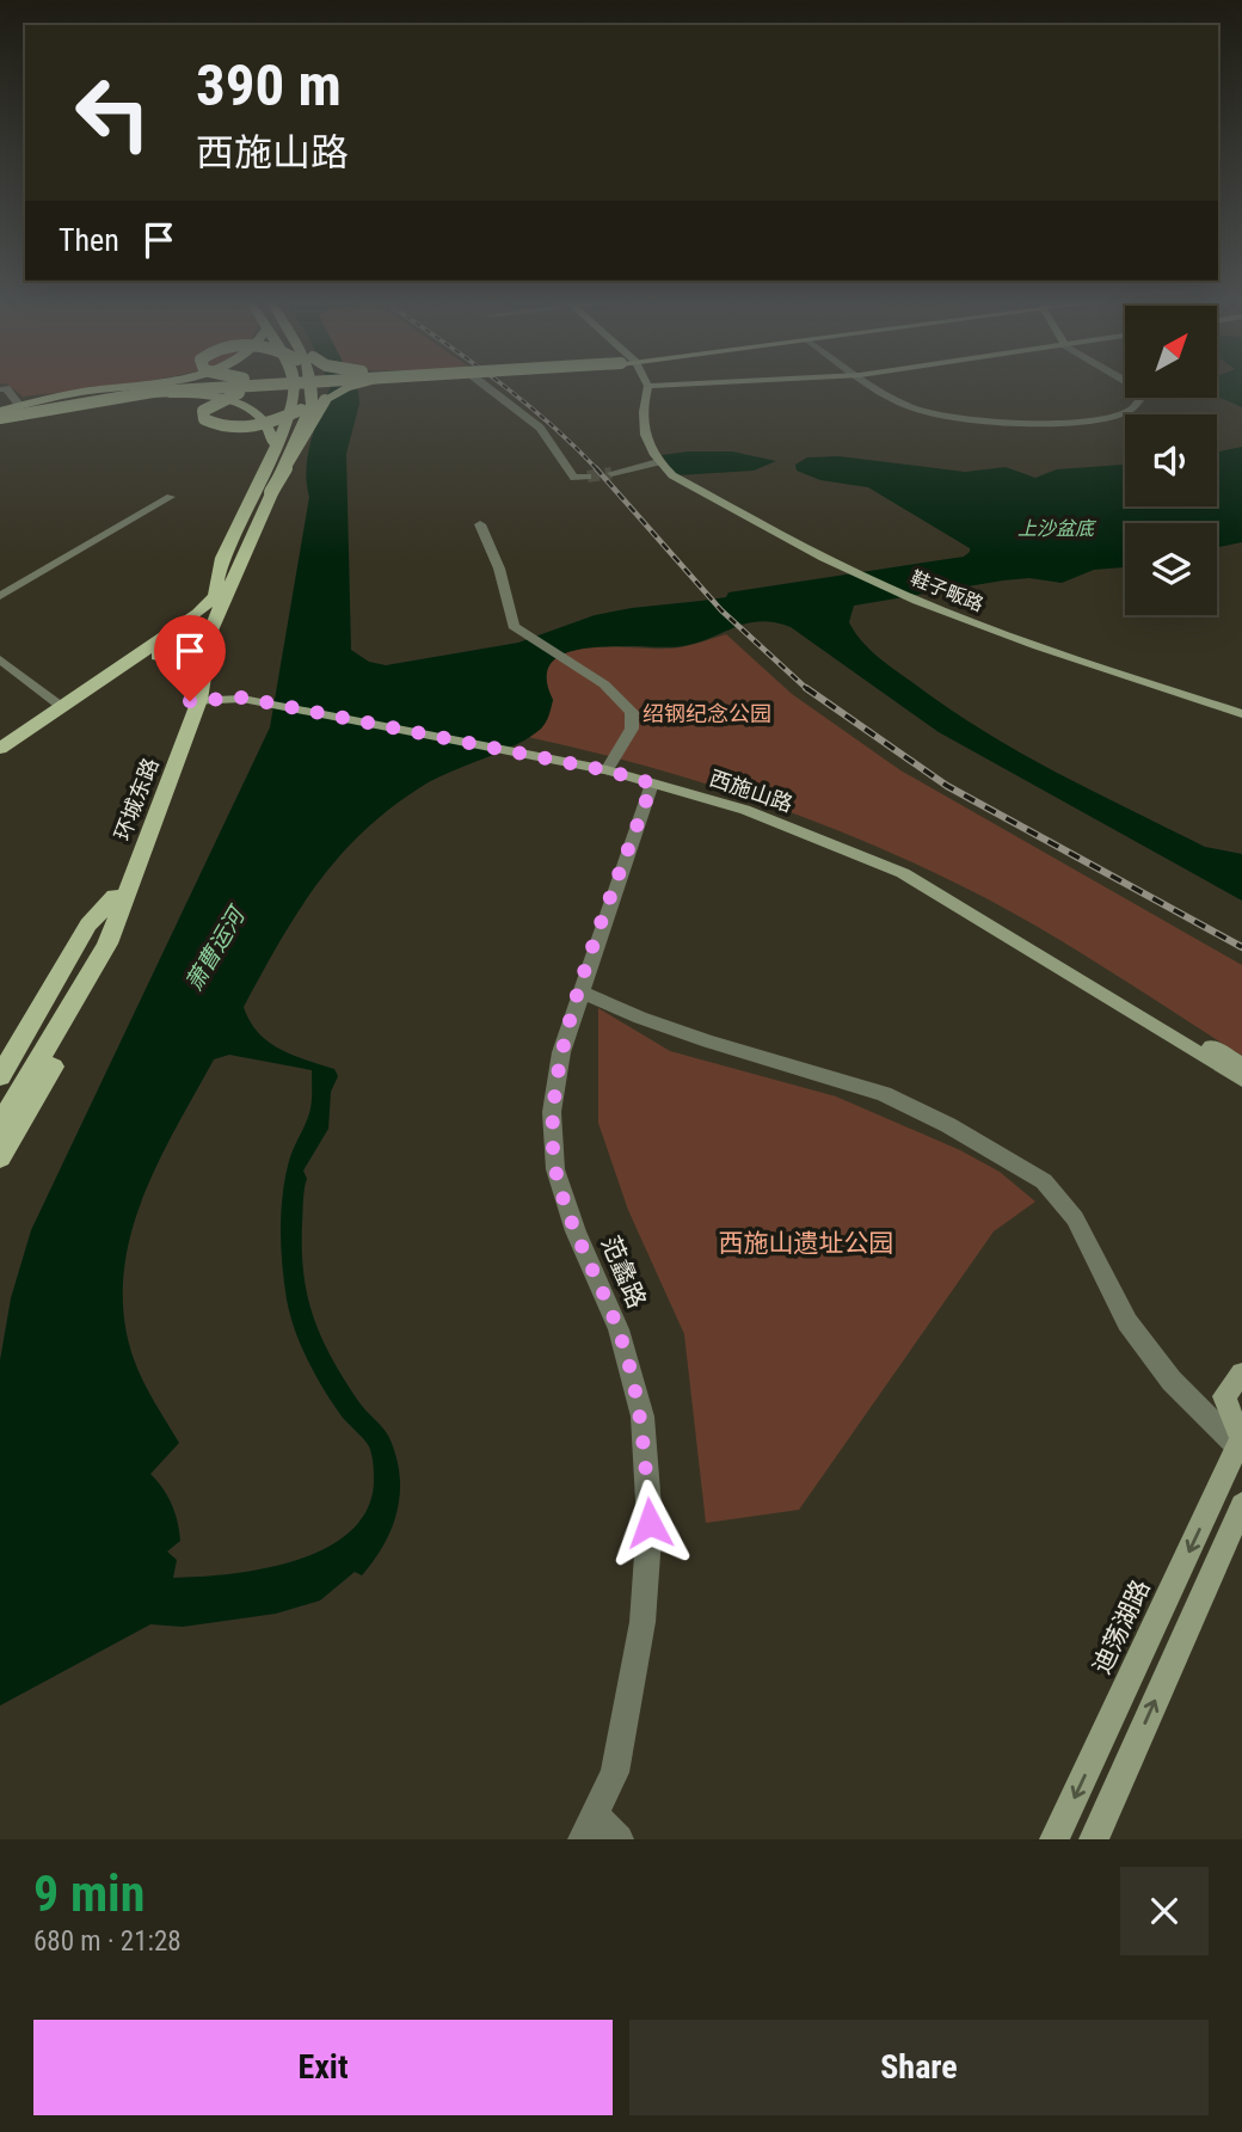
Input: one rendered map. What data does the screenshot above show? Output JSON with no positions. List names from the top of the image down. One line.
{"streets":{"main road":["环城东路"],"street":["鞋子畈路","西施山路","范蠡路","迪荡湖路"]},"crossings":[["西施山路","环城东路"],["西施山路","范蠡路"]],"water":["上沙盆底","萧曹运河"],"parks":["绍钢纪念公园","西施山遗址公园"],"north":"top right","page":{"turn":["390 m","西施山路"],"then":"Then","heading":["9 min","680 m · 21:28"],"buttons":["Exit","Share"]}}
